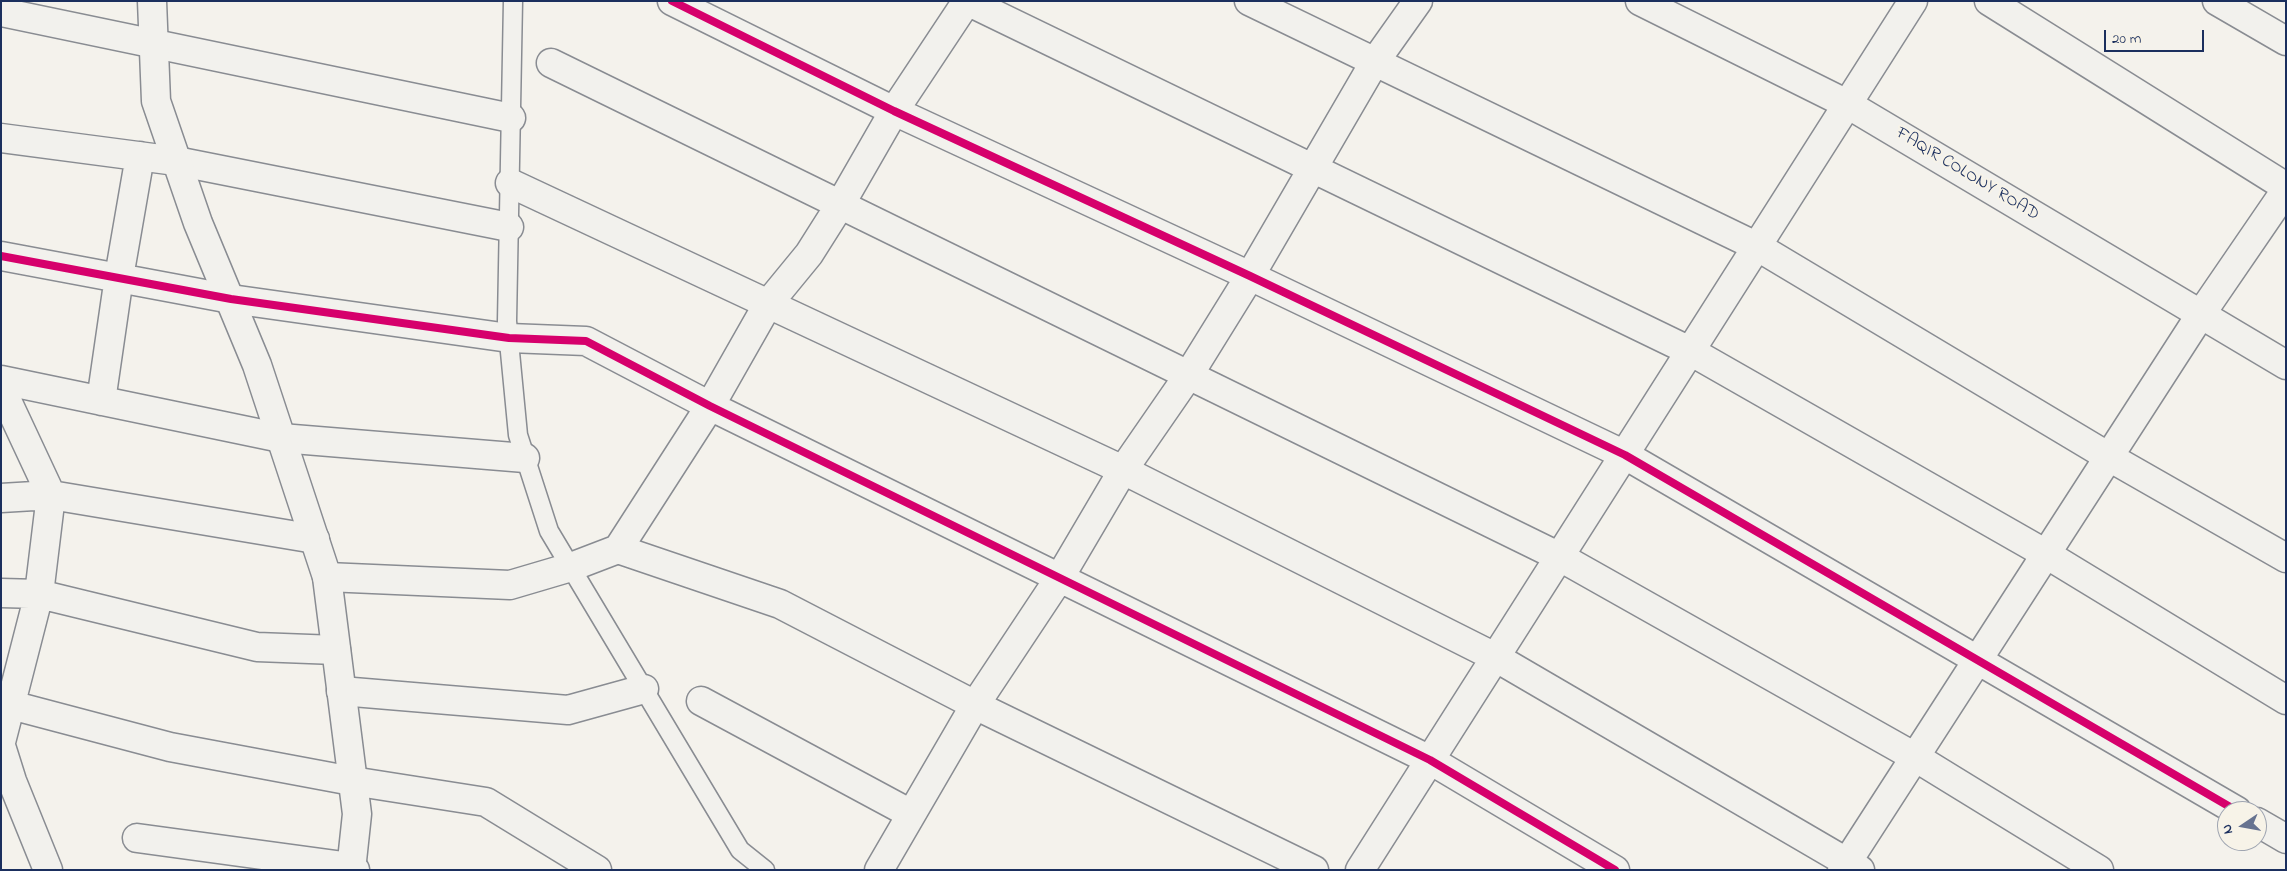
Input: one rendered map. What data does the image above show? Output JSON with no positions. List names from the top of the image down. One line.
{"streets":{"street":["FAQIR COLONY ROAD"]},"scale_bar":"20 m","north":"left"}
